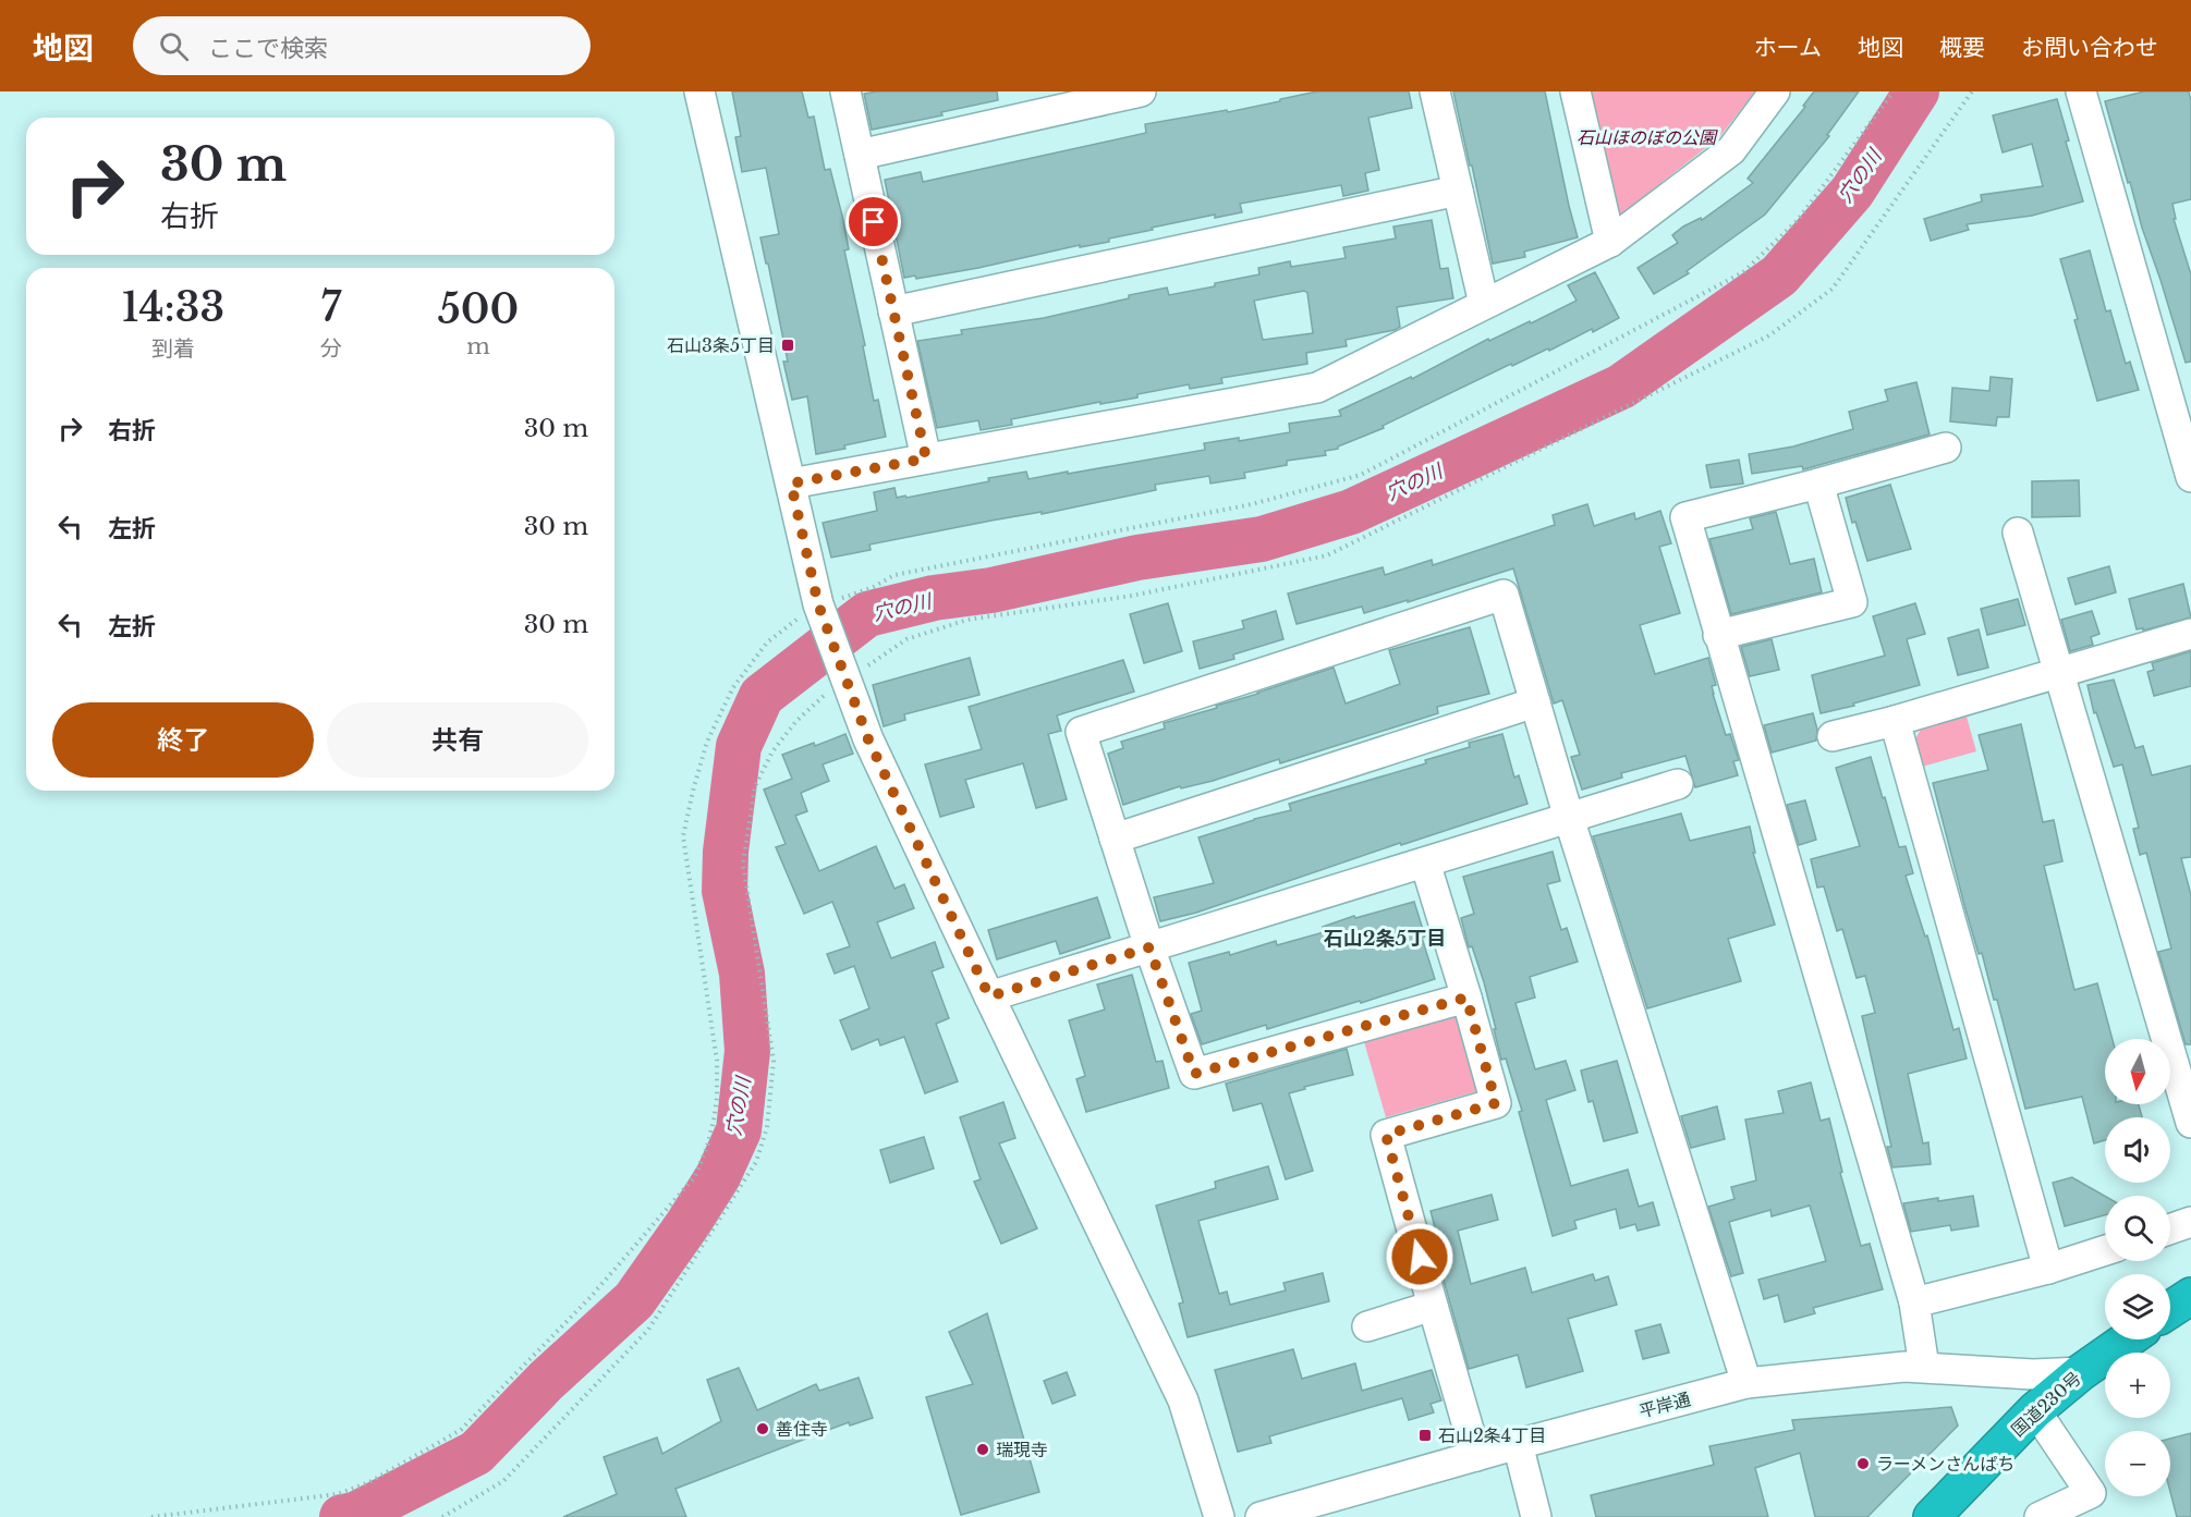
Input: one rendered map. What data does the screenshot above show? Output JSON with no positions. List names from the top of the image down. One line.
{"streets":{"highway":["国道230号"],"street":["平岸通"]},"crossings":[["国道230号","平岸通"]],"districts":["石山2条5丁目"],"water":["穴の川"],"parks":["石山ほのぼの公園"],"places":{"transit":["石山3条5丁目","石山2条4丁目"],"other":["善住寺","瑞現寺","ラーメンさんぱち"]},"north":"bottom","page":{"header":"地図","search":"ここで検索","nav":["ホーム","地図","概要","お問い合わせ"],"turn":["30 m","右折"],"eta":["14:33","到着","7","分","500","m"],"list":[{"name":"右折","value":"30 m"},{"name":"左折","value":"30 m"},{"name":"左折","value":"30 m"}],"buttons":["終了","共有"],"map_buttons":["+","−"]}}
